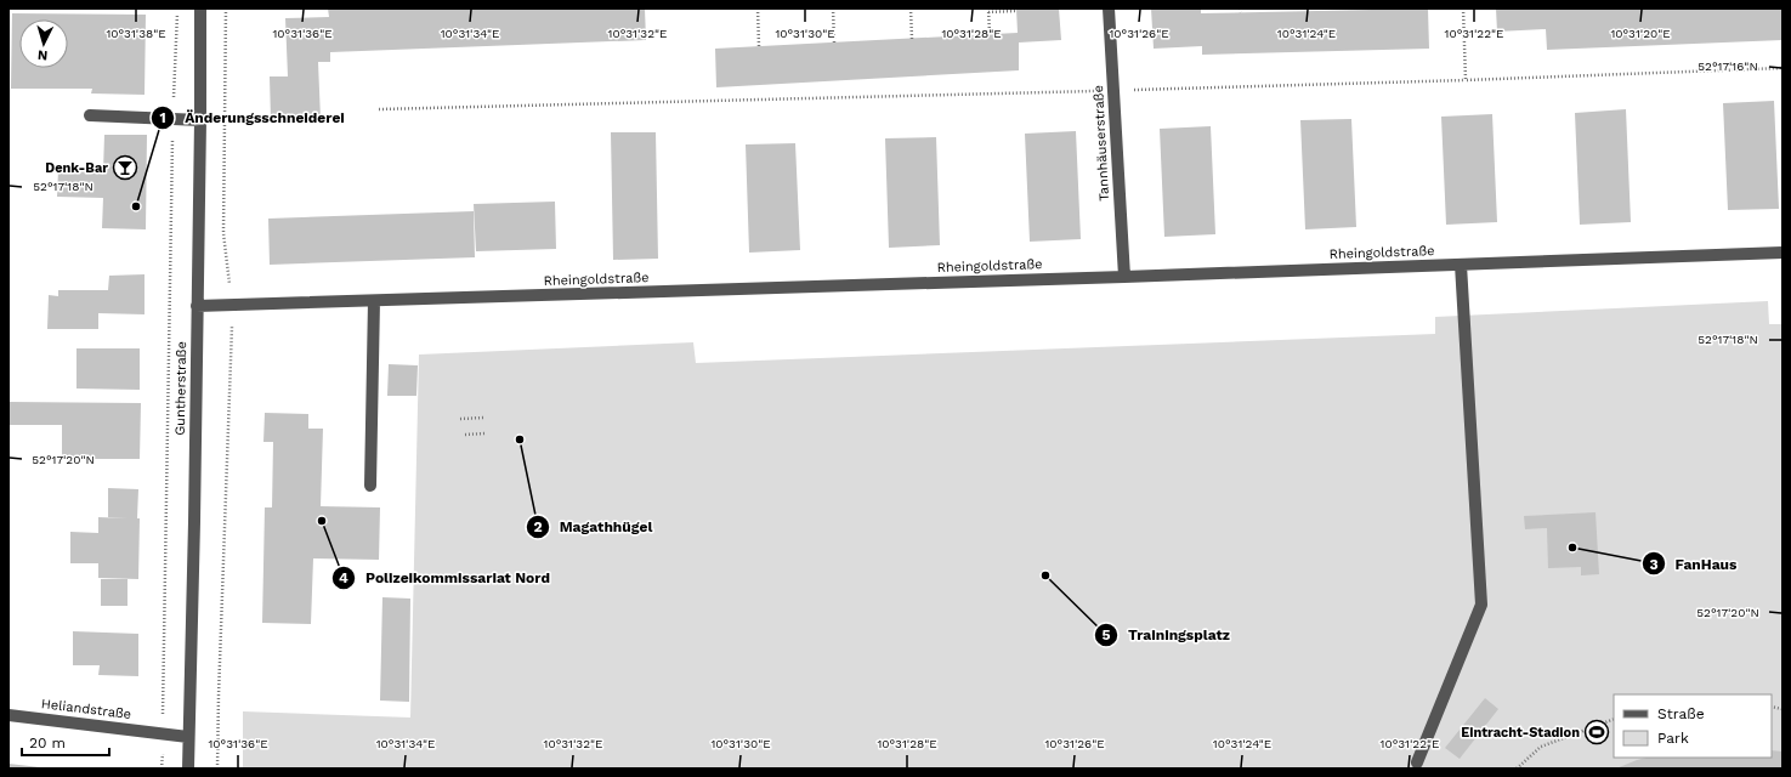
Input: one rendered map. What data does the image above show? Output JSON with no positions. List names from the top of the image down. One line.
{"streets":{"street":["Tannhäuserstraße","Rheingoldstraße","Guntherstraße","Heliandstraße"]},"crossings":[["Tannhäuserstraße","Rheingoldstraße"],["Rheingoldstraße","Guntherstraße"],["Guntherstraße","Heliandstraße"]],"places":{"bar":["Denk-Bar"],"other":["Änderungsschneiderei","Magathhügel","Polizeikommissariat Nord","FanHaus","Trainingsplatz"],"sports":["Eintracht-Stadion"]},"legend":["Straße","Park"],"scale_bar":"20 m","north":"bottom","coordinates":["10°31'38\"E","10°31'36\"E","10°31'34\"E","10°31'32\"E","10°31'30\"E","10°31'28\"E","10°31'26\"E","10°31'24\"E","10°31'22\"E","10°31'20\"E","52°17'16\"N","52°17'18\"N","52°17'20\"N"]}
